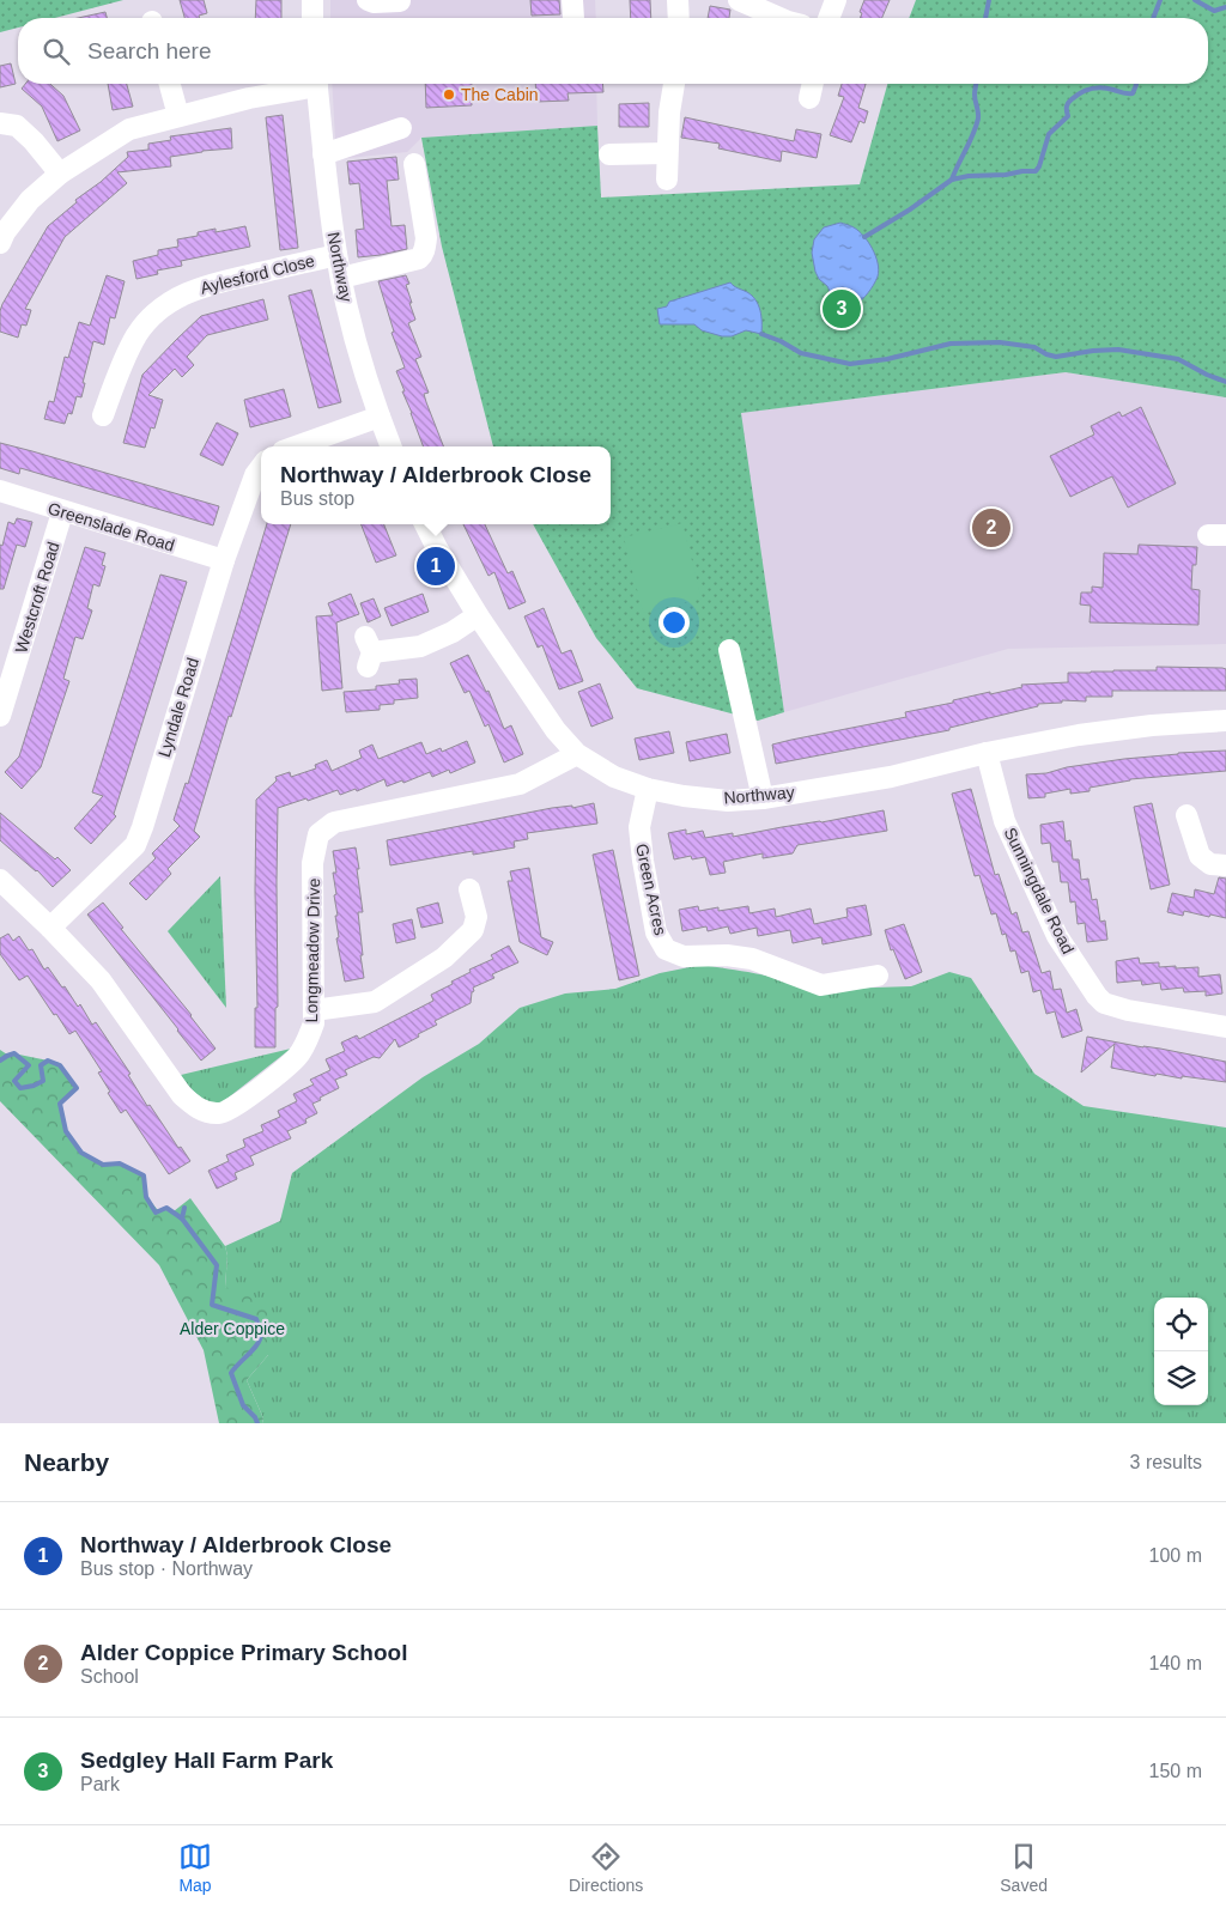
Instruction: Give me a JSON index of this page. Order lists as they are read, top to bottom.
{
  "streets": {
    "street": [
      "Northway",
      "Aylesford Close",
      "Greenslade Road",
      "Westcroft Road",
      "Lyndale Road",
      "Green Acres",
      "Sunningdale Road",
      "Longmeadow Drive"
    ]
  },
  "crossings": [
    ["Northway", "Aylesford Close"],
    ["Northway", "Green Acres"],
    ["Northway", "Sunningdale Road"],
    ["Northway", "Longmeadow Drive"],
    ["Greenslade Road", "Westcroft Road"],
    ["Greenslade Road", "Lyndale Road"],
    ["Lyndale Road", "Longmeadow Drive"]
  ],
  "parks": ["Alder Coppice"],
  "places": ["The Cabin"],
  "page": {
    "search": "Search here",
    "pins": ["3", "2", "1"],
    "popup": ["Northway / Alderbrook Close", "Bus stop"],
    "heading": ["Nearby", "3 results"],
    "list": [
      {
        "mark": "1",
        "name": "Northway / Alderbrook Close",
        "note": "Bus stop · Northway",
        "value": "100 m"
      },
      {
        "mark": "2",
        "name": "Alder Coppice Primary School",
        "note": "School",
        "value": "140 m"
      },
      {
        "mark": "3",
        "name": "Sedgley Hall Farm Park",
        "note": "Park",
        "value": "150 m"
      }
    ],
    "nav": ["Map", "Directions", "Saved"]
  }
}
